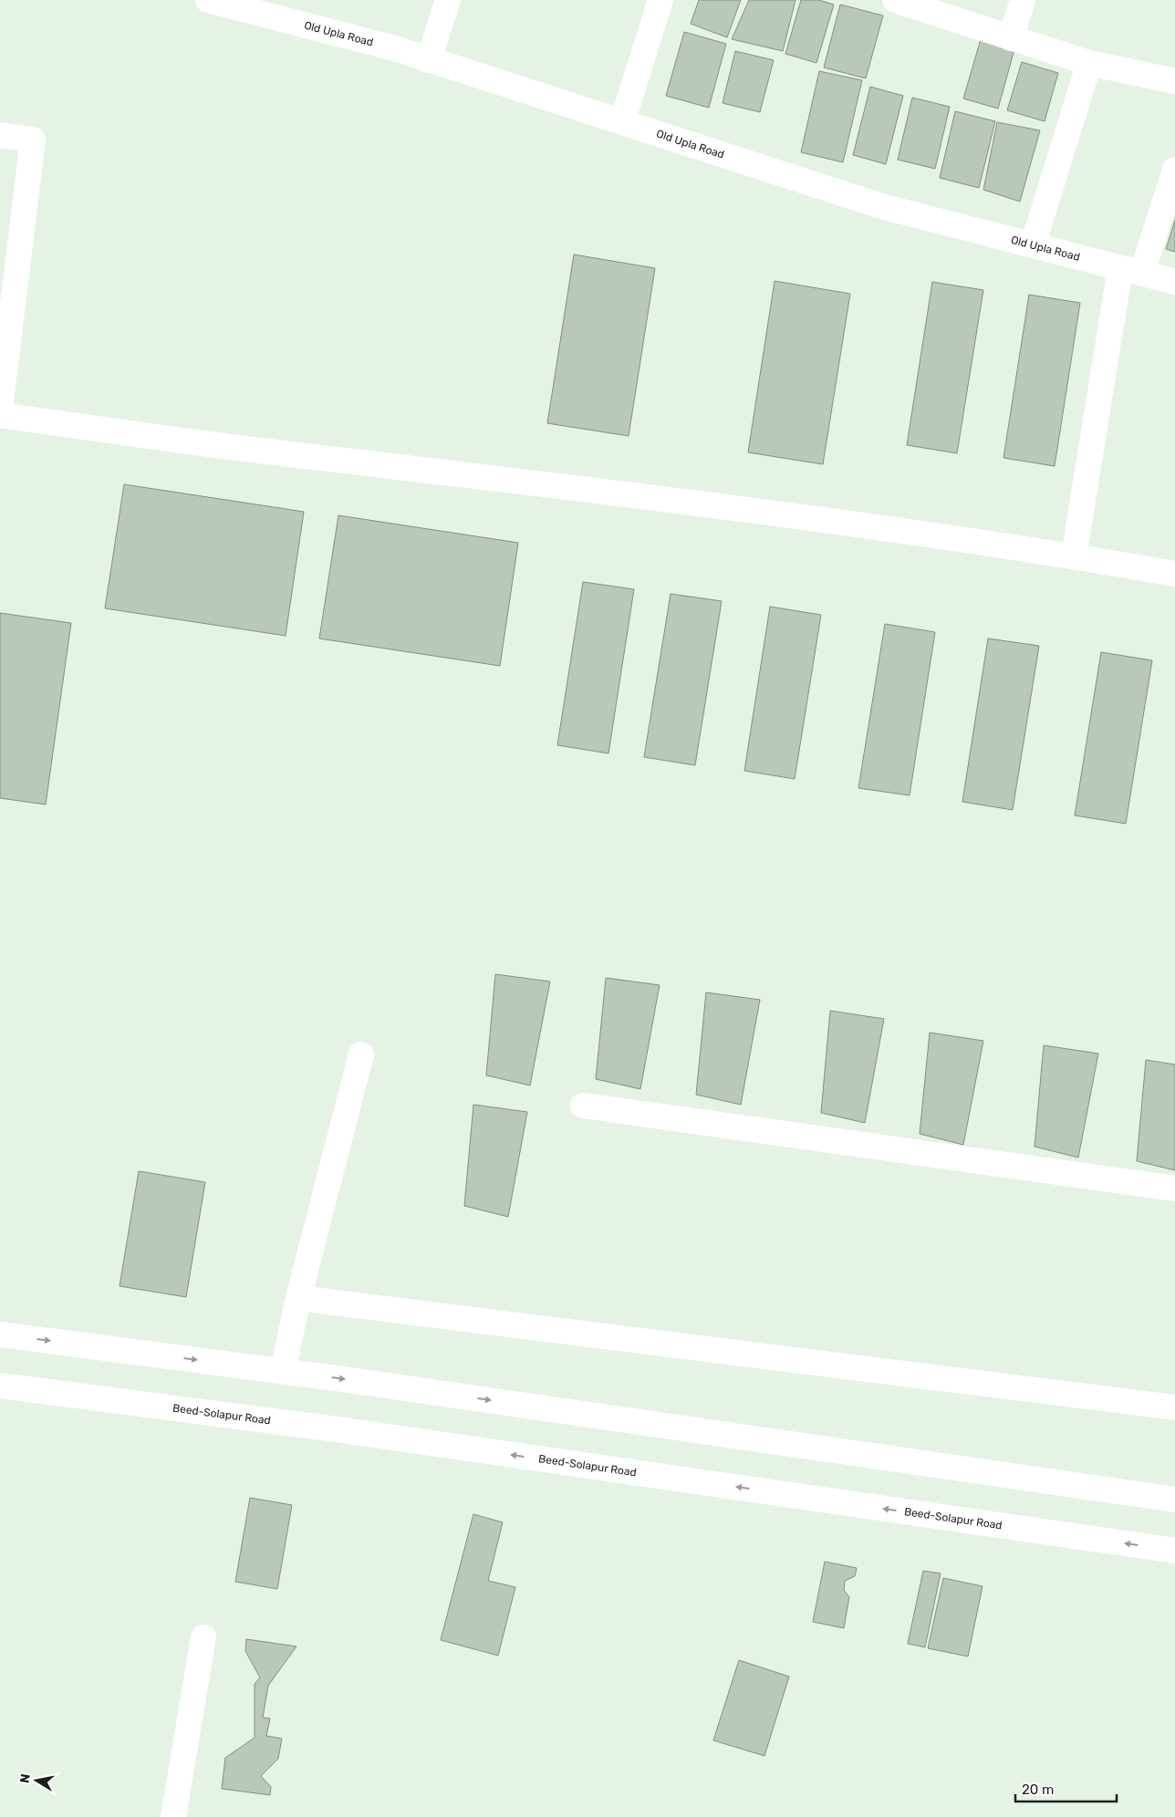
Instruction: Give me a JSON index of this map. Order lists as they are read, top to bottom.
{
  "streets": {
    "street": ["Old Upla Road", "Beed-Solapur Road"]
  },
  "scale_bar": "20 m",
  "north": "left"
}
